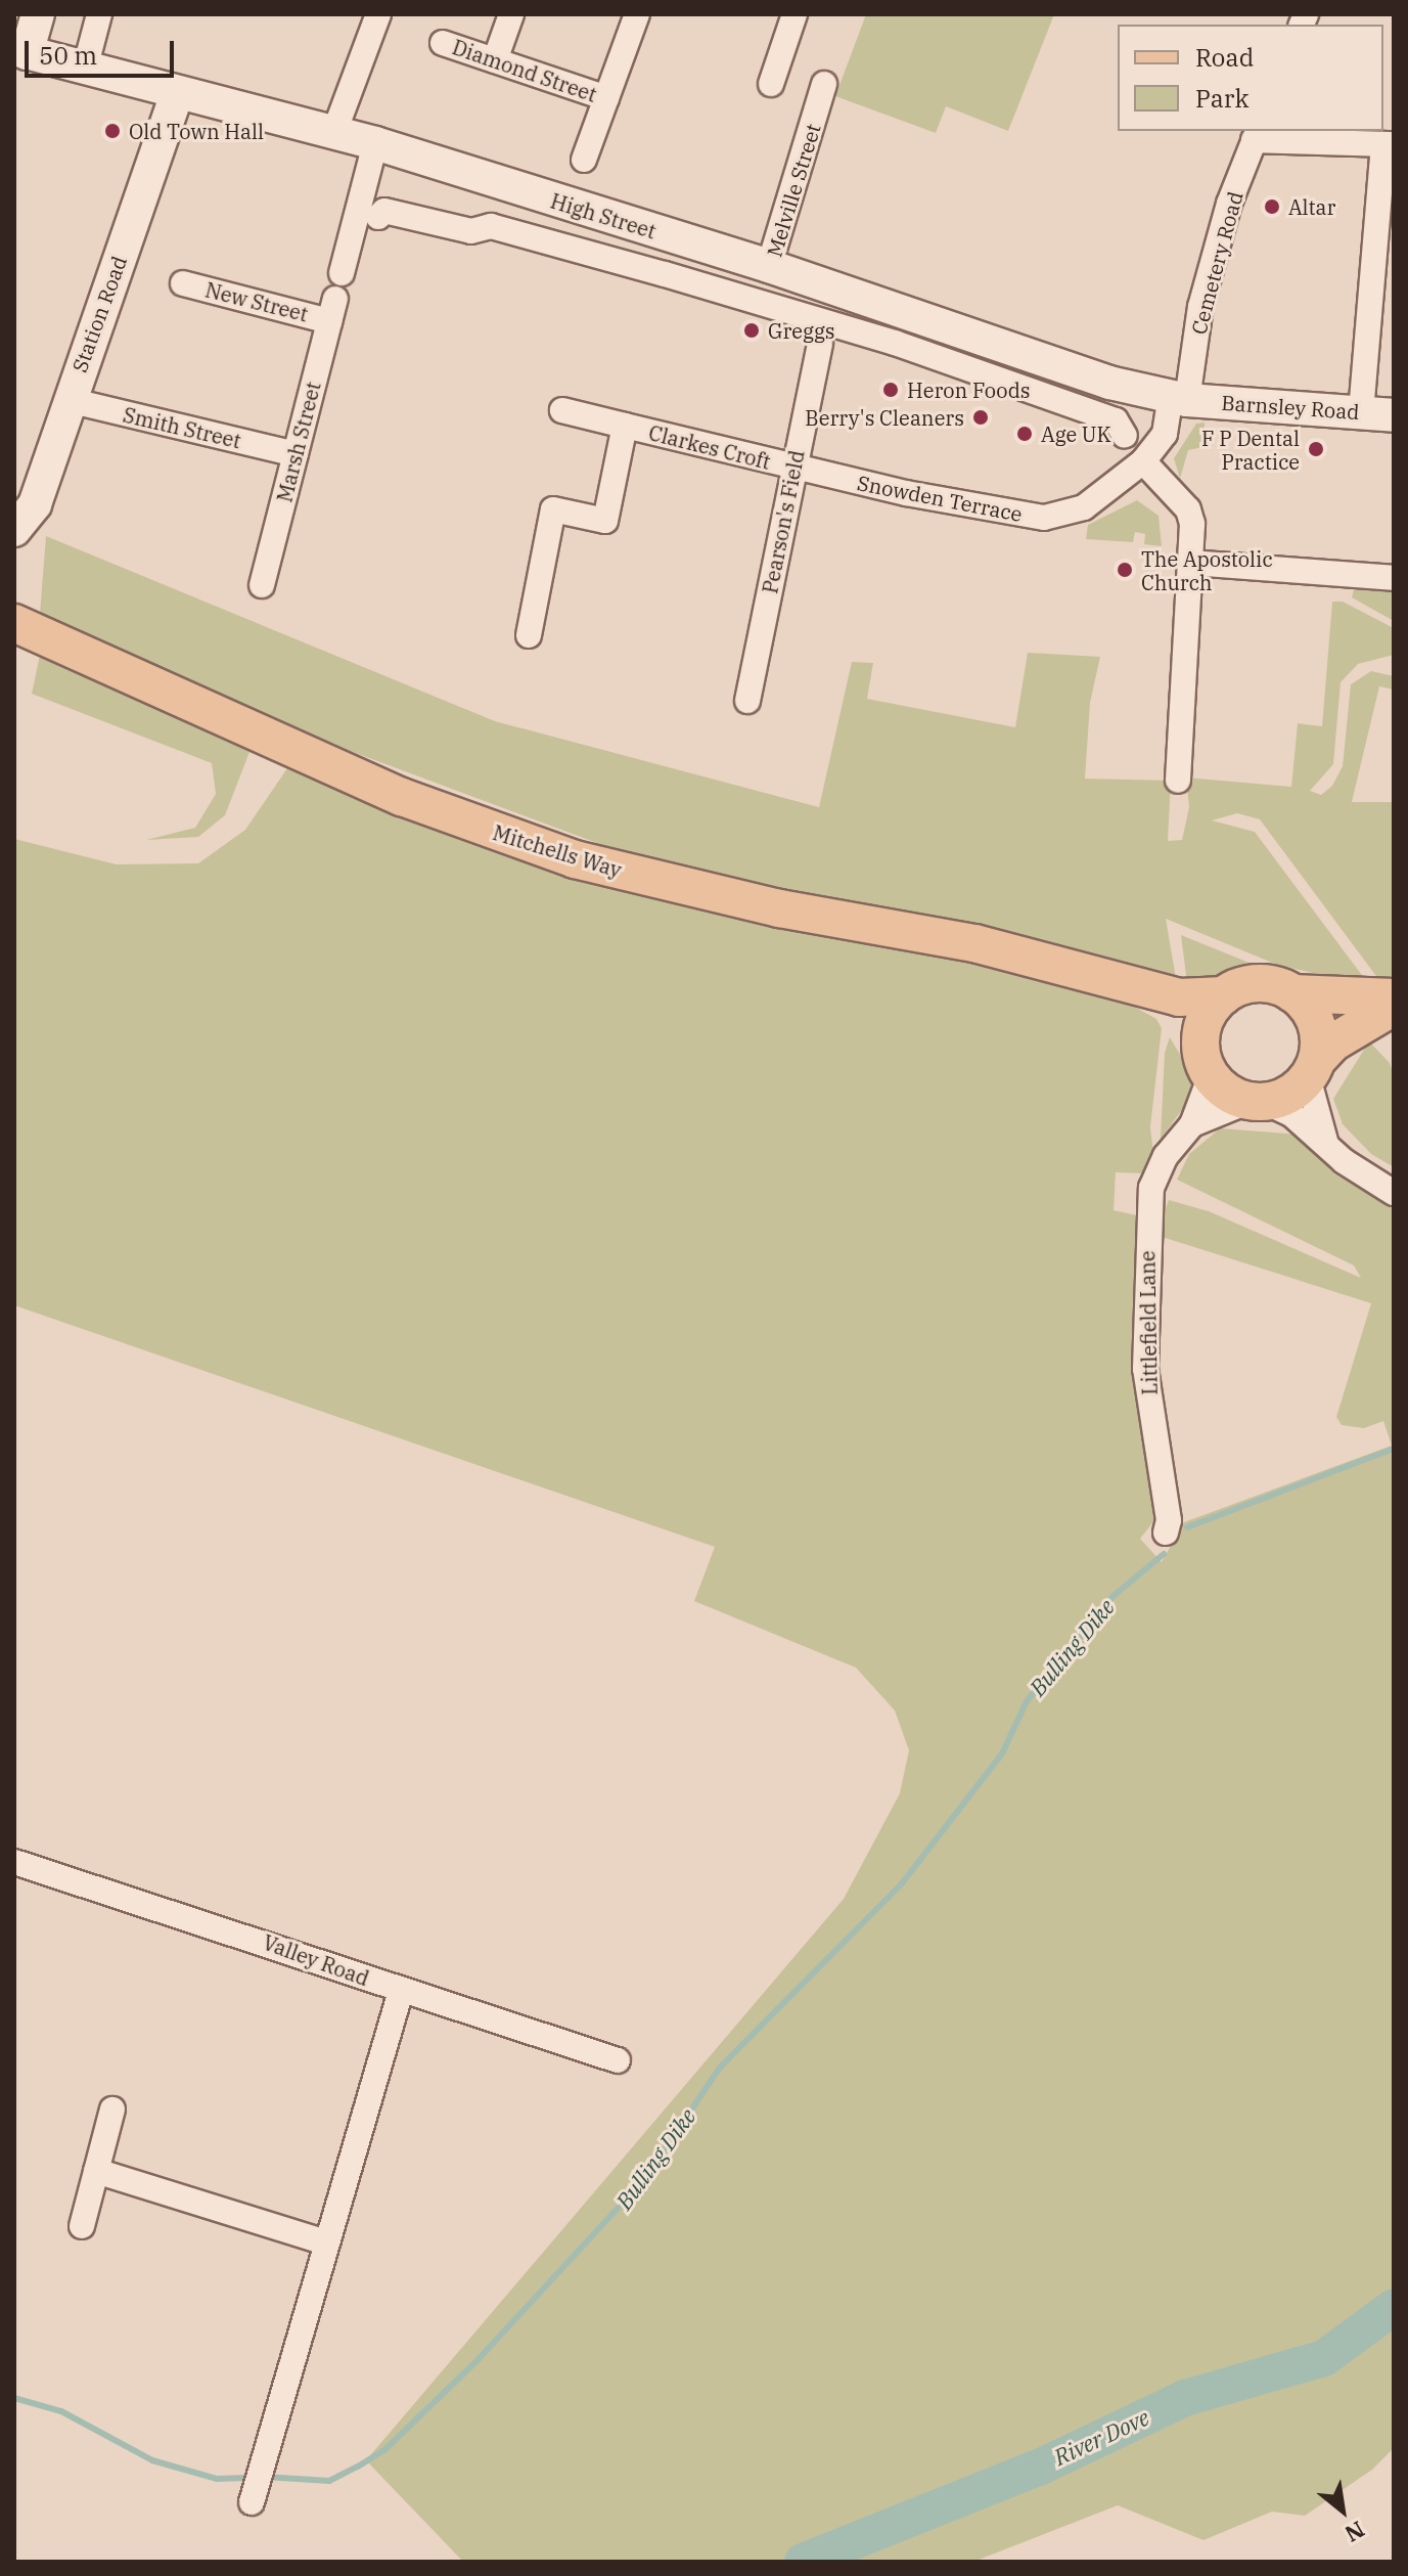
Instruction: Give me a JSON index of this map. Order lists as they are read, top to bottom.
{
  "streets": {
    "main road": ["Mitchells Way"],
    "street": [
      "Diamond Street",
      "Melville Street",
      "High Street",
      "Cemetery Road",
      "New Street",
      "Station Road",
      "Barnsley Road",
      "Smith Street",
      "Marsh Street",
      "Clarkes Croft",
      "Snowden Terrace",
      "Pearson's Field",
      "Littlefield Lane",
      "Valley Road"
    ]
  },
  "crossings": [
    ["Melville Street", "High Street"],
    ["High Street", "Cemetery Road"],
    ["High Street", "Station Road"],
    ["High Street", "Barnsley Road"],
    ["High Street", "Snowden Terrace"],
    ["Cemetery Road", "Barnsley Road"],
    ["Cemetery Road", "Snowden Terrace"],
    ["New Street", "Marsh Street"],
    ["Station Road", "Smith Street"],
    ["Barnsley Road", "Snowden Terrace"],
    ["Smith Street", "Marsh Street"],
    ["Clarkes Croft", "Snowden Terrace"],
    ["Clarkes Croft", "Pearson's Field"],
    ["Snowden Terrace", "Pearson's Field"],
    ["Mitchells Way", "Littlefield Lane"]
  ],
  "water": ["Bulling Dike", "River Dove"],
  "places": [
    "Old Town Hall",
    "Altar",
    "Greggs",
    "Heron Foods",
    "Berry's Cleaners",
    "Age UK",
    "F P Dental Practice",
    "The Apostolic Church"
  ],
  "legend": ["Road", "Park"],
  "scale_bar": "50 m",
  "north": "bottom right"
}
